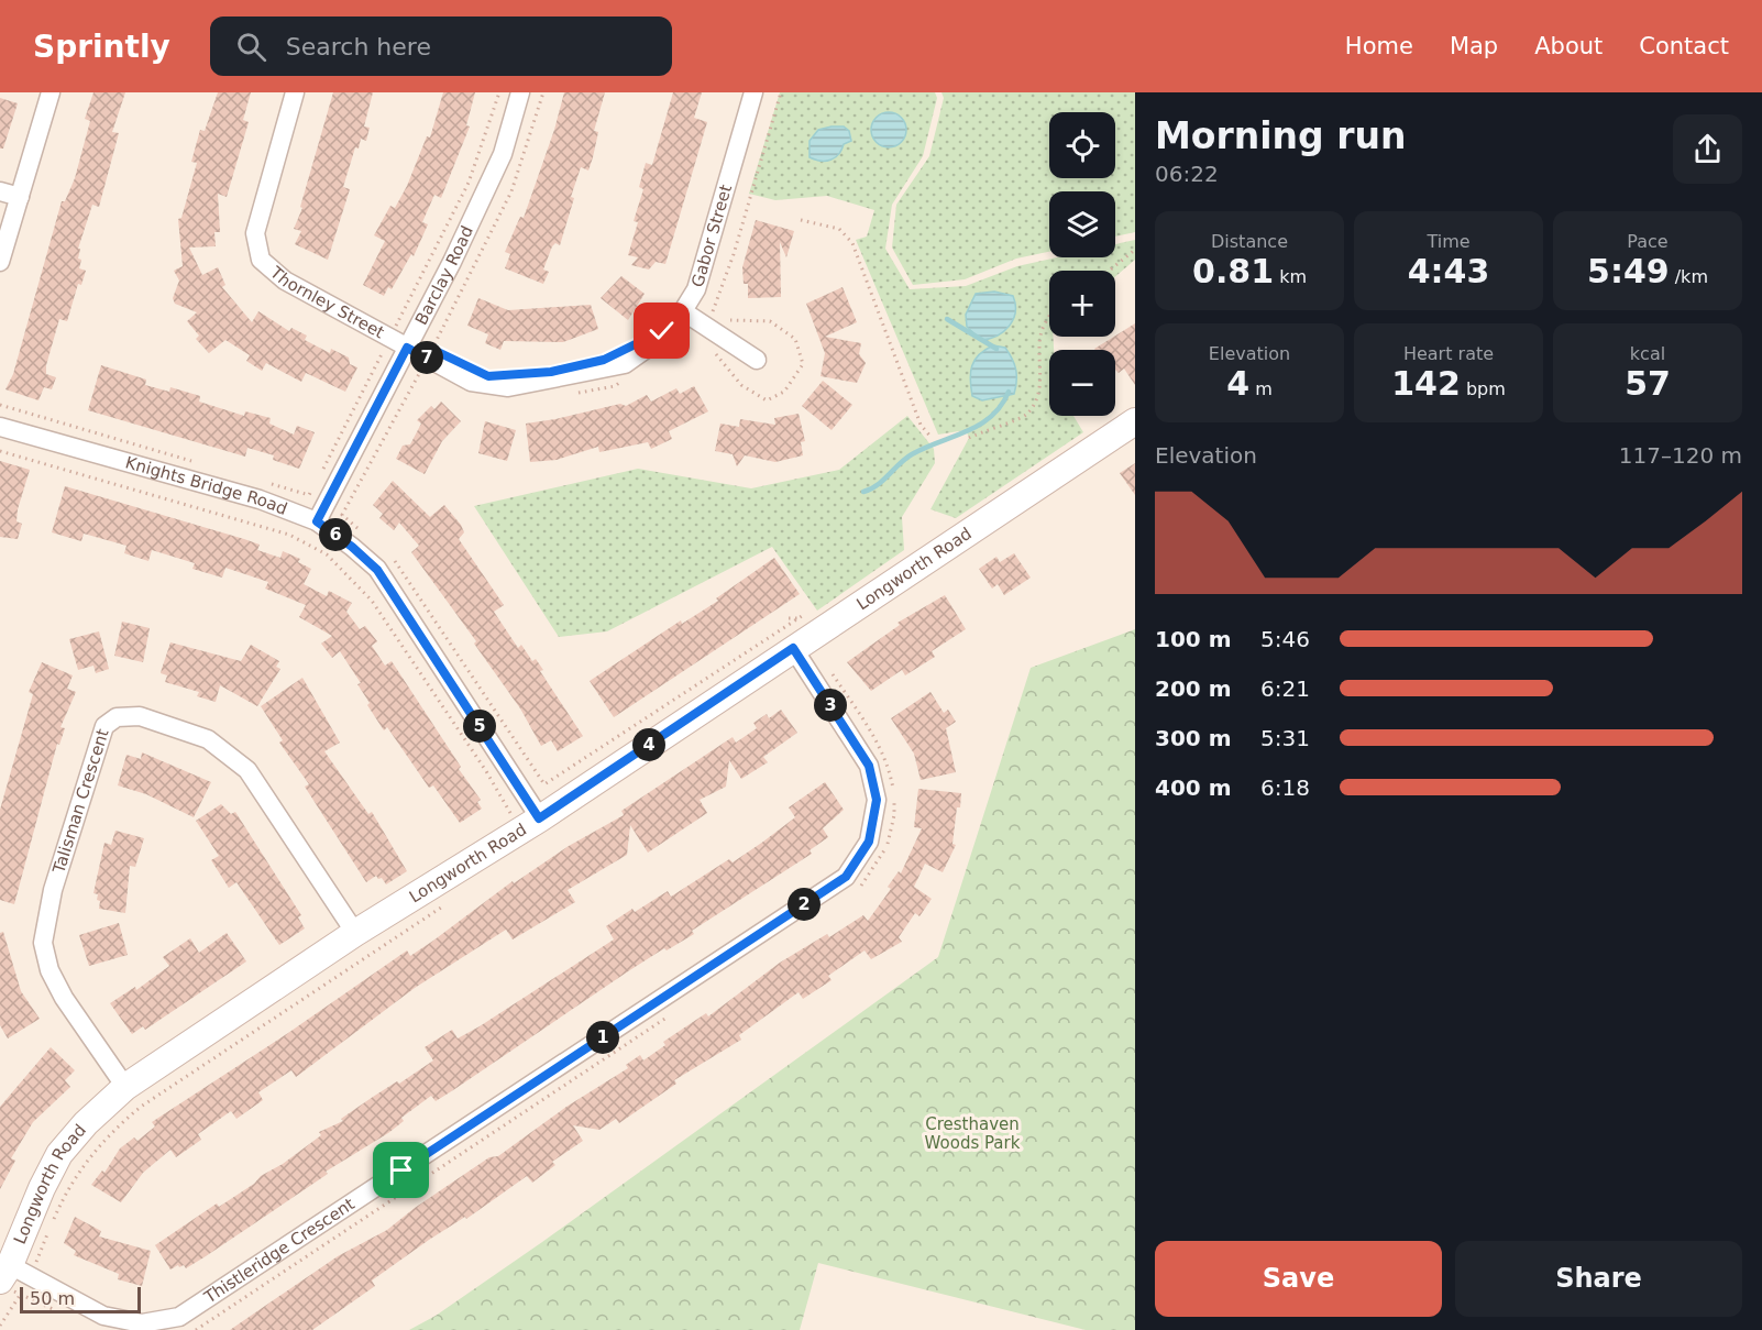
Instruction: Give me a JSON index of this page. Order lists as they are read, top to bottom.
{
  "streets": {
    "street": [
      "Gabor Street",
      "Barclay Road",
      "Thornley Street",
      "Knights Bridge Road",
      "Longworth Road",
      "Talisman Crescent",
      "Thistleridge Crescent"
    ]
  },
  "crossings": [
    ["Gabor Street", "Barclay Road"],
    ["Gabor Street", "Thornley Street"],
    ["Barclay Road", "Thornley Street"],
    ["Barclay Road", "Knights Bridge Road"],
    ["Knights Bridge Road", "Longworth Road"],
    ["Longworth Road", "Talisman Crescent"],
    ["Longworth Road", "Thistleridge Crescent"]
  ],
  "parks": ["Cresthaven Woods Park"],
  "scale_bar": "50 m",
  "page": {
    "header": "Sprintly",
    "search": "Search here",
    "nav": [
      "Home",
      "Map",
      "About",
      "Contact"
    ],
    "heading": ["Morning run", "06:22"],
    "map_buttons": ["+", "−"],
    "stats": [
      ["Distance", "0.81 km"],
      ["Time", "4:43"],
      ["Pace", "5:49 /km"],
      ["Elevation", "4 m"],
      ["Heart rate", "142 bpm"],
      ["kcal", "57"]
    ],
    "pins": [
      "7",
      "6",
      "3",
      "5",
      "4",
      "2",
      "1"
    ],
    "chart": ["Elevation", "117–120 m"],
    "list": [
      {
        "name": "100 m",
        "note": "5:46"
      },
      {
        "name": "200 m",
        "note": "6:21"
      },
      {
        "name": "300 m",
        "note": "5:31"
      },
      {
        "name": "400 m",
        "note": "6:18"
      }
    ],
    "buttons": ["Save", "Share"],
    "scale": "50 m"
  }
}
